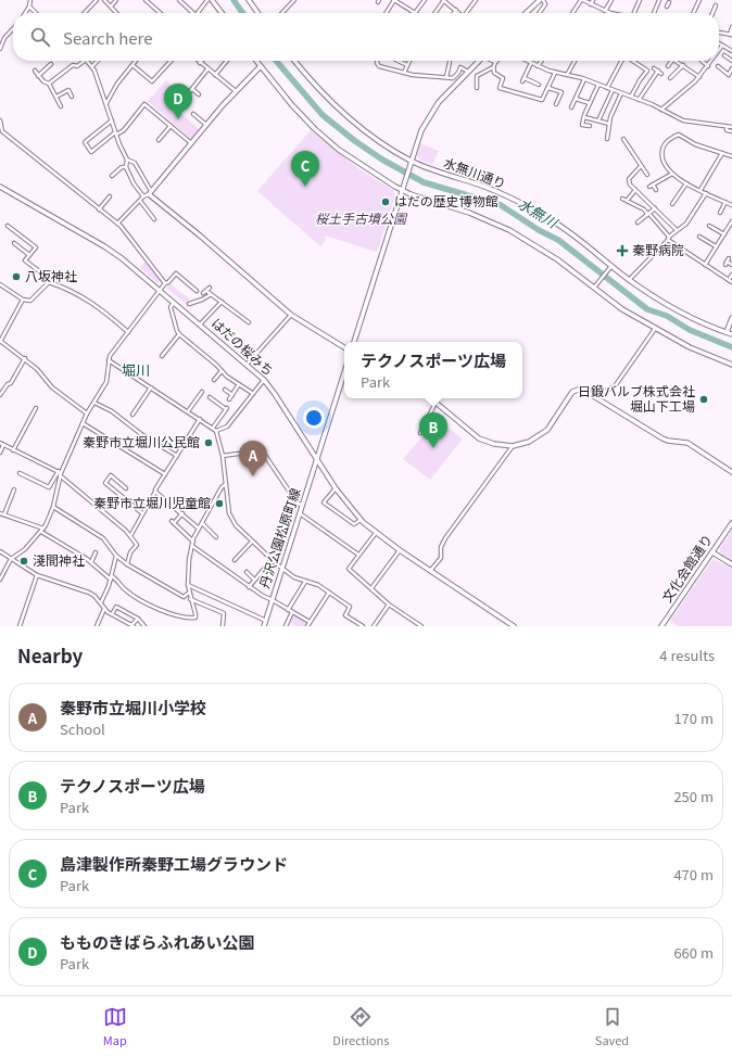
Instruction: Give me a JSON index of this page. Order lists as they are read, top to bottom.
{
  "streets": {
    "street": [
      "水無川通り",
      "はだの桜みち",
      "丹沢公園松原町線",
      "文化会館通り"
    ]
  },
  "crossings": [
    ["はだの桜みち", "丹沢公園松原町線"]
  ],
  "districts": ["堀川"],
  "water": ["水無川"],
  "parks": ["桜土手古墳公園"],
  "places": {
    "other": [
      "はだの歴史博物館",
      "八坂神社",
      "日鍛バルブ株式会社 堀山下工場",
      "秦野市立堀川公民館",
      "秦野市立堀川児童館",
      "淺間神社"
    ],
    "health": ["秦野病院"]
  },
  "page": {
    "search": "Search here",
    "pins": [
      "D",
      "C",
      "B",
      "A"
    ],
    "popup": ["テクノスポーツ広場", "Park"],
    "heading": ["Nearby", "4 results"],
    "list": [
      {
        "mark": "A",
        "name": "秦野市立堀川小学校",
        "note": "School",
        "value": "170 m"
      },
      {
        "mark": "B",
        "name": "テクノスポーツ広場",
        "note": "Park",
        "value": "250 m"
      },
      {
        "mark": "C",
        "name": "島津製作所秦野工場グラウンド",
        "note": "Park",
        "value": "470 m"
      },
      {
        "mark": "D",
        "name": "もものきばらふれあい公園",
        "note": "Park",
        "value": "660 m"
      }
    ],
    "nav": ["Map", "Directions", "Saved"]
  }
}
